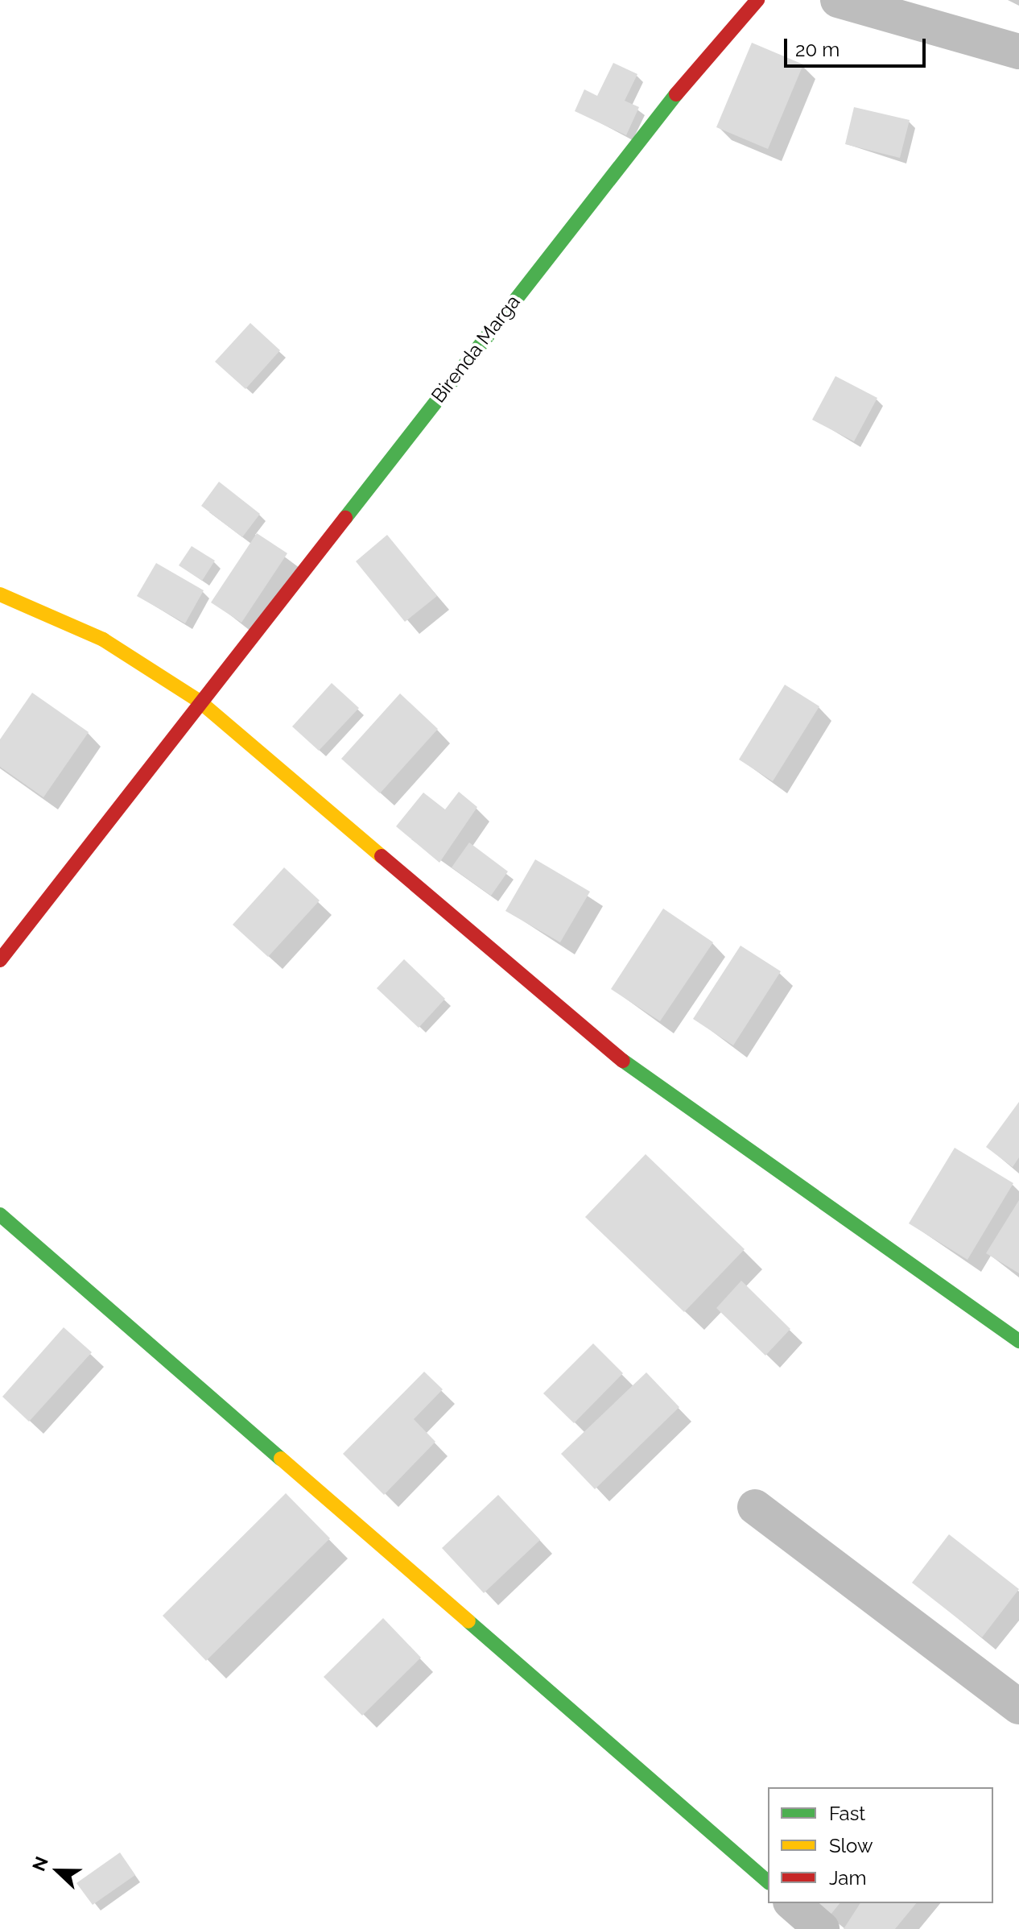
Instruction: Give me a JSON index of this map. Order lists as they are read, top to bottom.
{
  "streets": {
    "street": ["Birenda Marga"]
  },
  "legend": ["Fast", "Slow", "Jam"],
  "scale_bar": "20 m",
  "north": "left"
}
